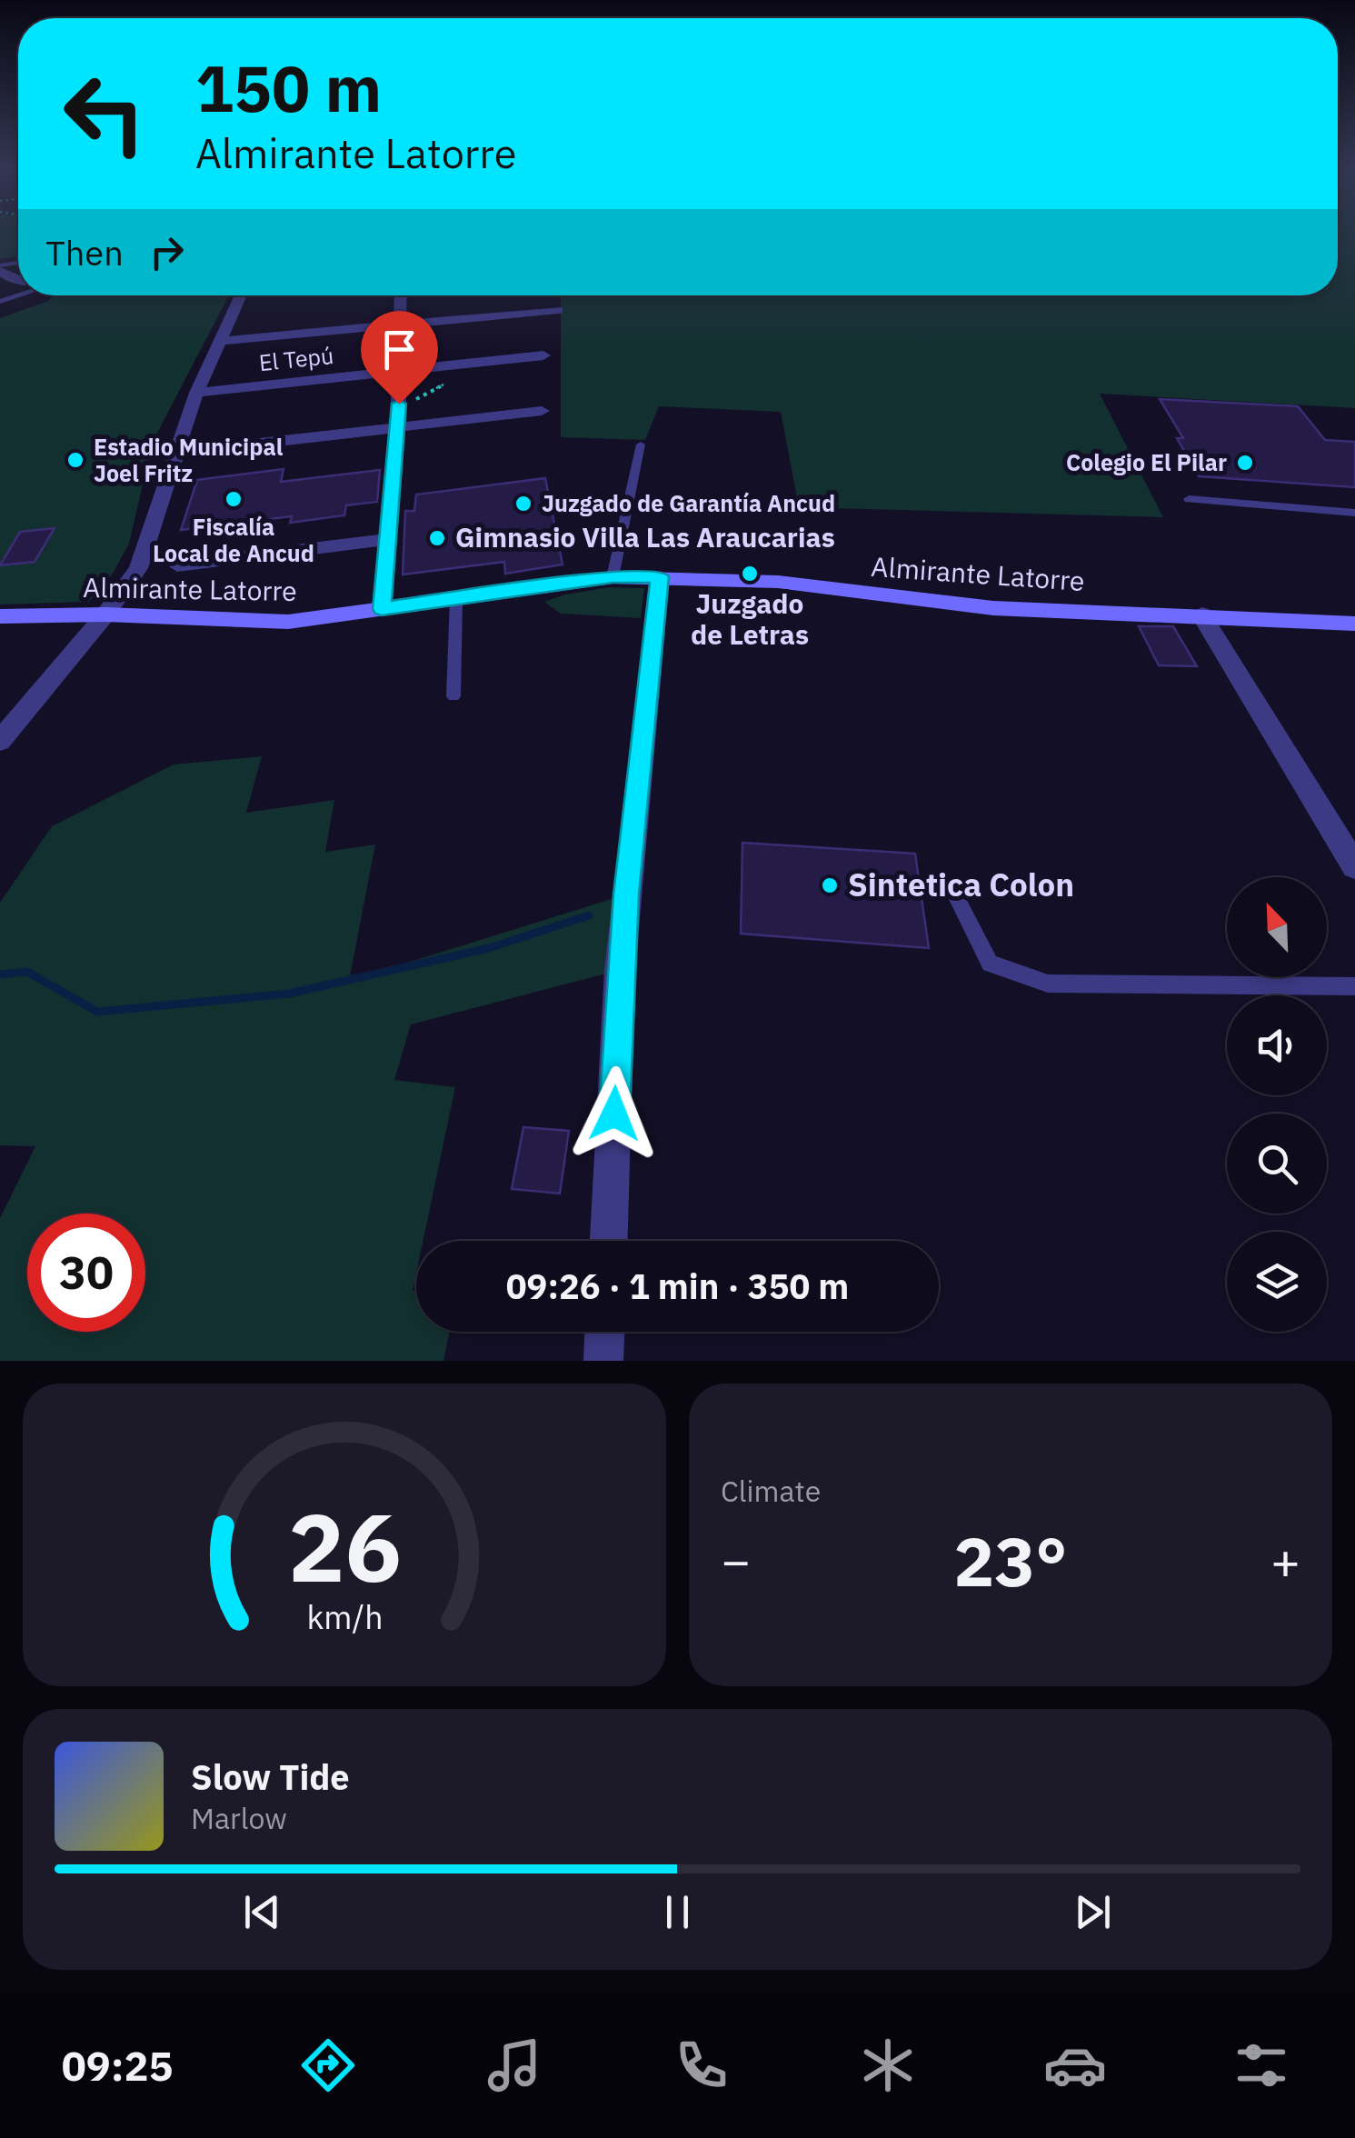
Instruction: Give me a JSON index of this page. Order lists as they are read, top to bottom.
{
  "streets": {
    "main road": ["Almirante Latorre"],
    "street": ["El Tepú"]
  },
  "places": [
    "Estadio Municipal Joel Fritz",
    "Colegio El Pilar",
    "Fiscalía Local de Ancud",
    "Juzgado de Garantía Ancud",
    "Gimnasio Villa Las Araucarias",
    "Juzgado de Letras",
    "Sintetica Colon"
  ],
  "north": "top left",
  "page": {
    "turn": ["150 m", "Almirante Latorre"],
    "then": "Then",
    "limit": "30",
    "trip": "09:26 · 1 min · 350 m",
    "tile": "Climate",
    "heat": ["−", "23°", "+"],
    "song": ["Slow Tide", "Marlow"],
    "tabs": "09:25",
    "gauge": ["26", "km/h"]
  }
}
